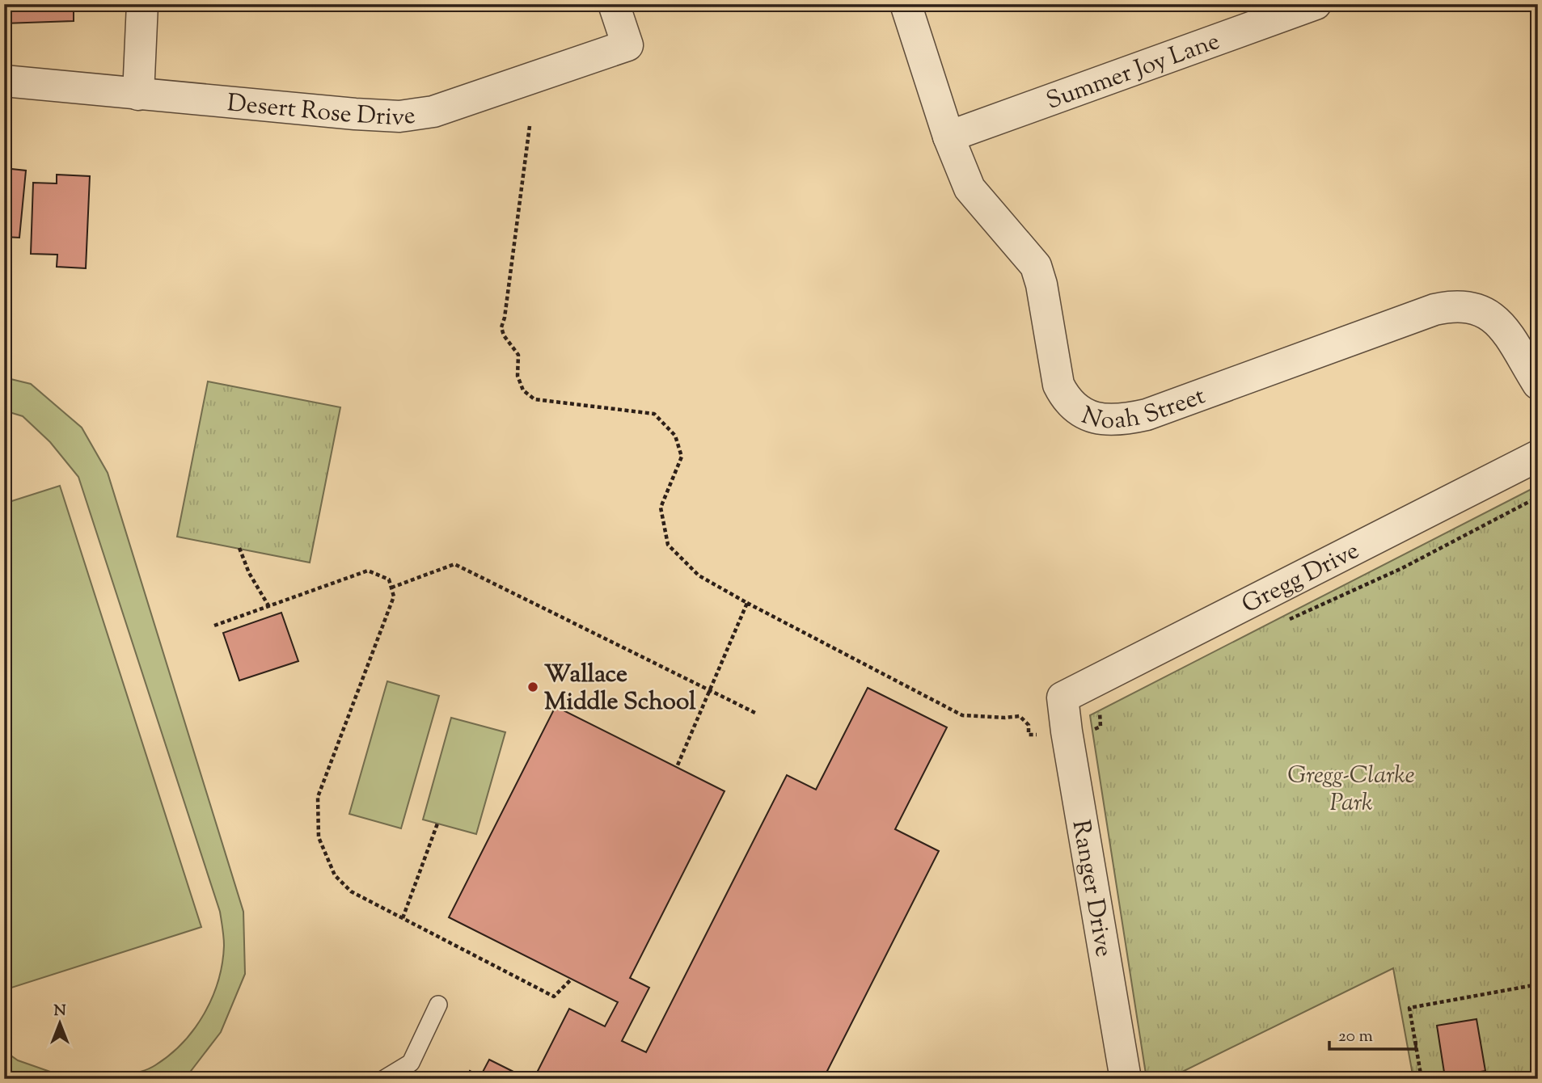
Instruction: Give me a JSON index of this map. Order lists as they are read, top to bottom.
{
  "streets": {
    "street": [
      "Summer Joy Lane",
      "Desert Rose Drive",
      "Noah Street",
      "Gregg Drive",
      "Ranger Drive"
    ]
  },
  "crossings": [
    ["Summer Joy Lane", "Noah Street"],
    ["Gregg Drive", "Ranger Drive"]
  ],
  "parks": ["Gregg-Clarke Park"],
  "places": ["Wallace Middle School"],
  "scale_bar": "20 m",
  "north": "top"
}
